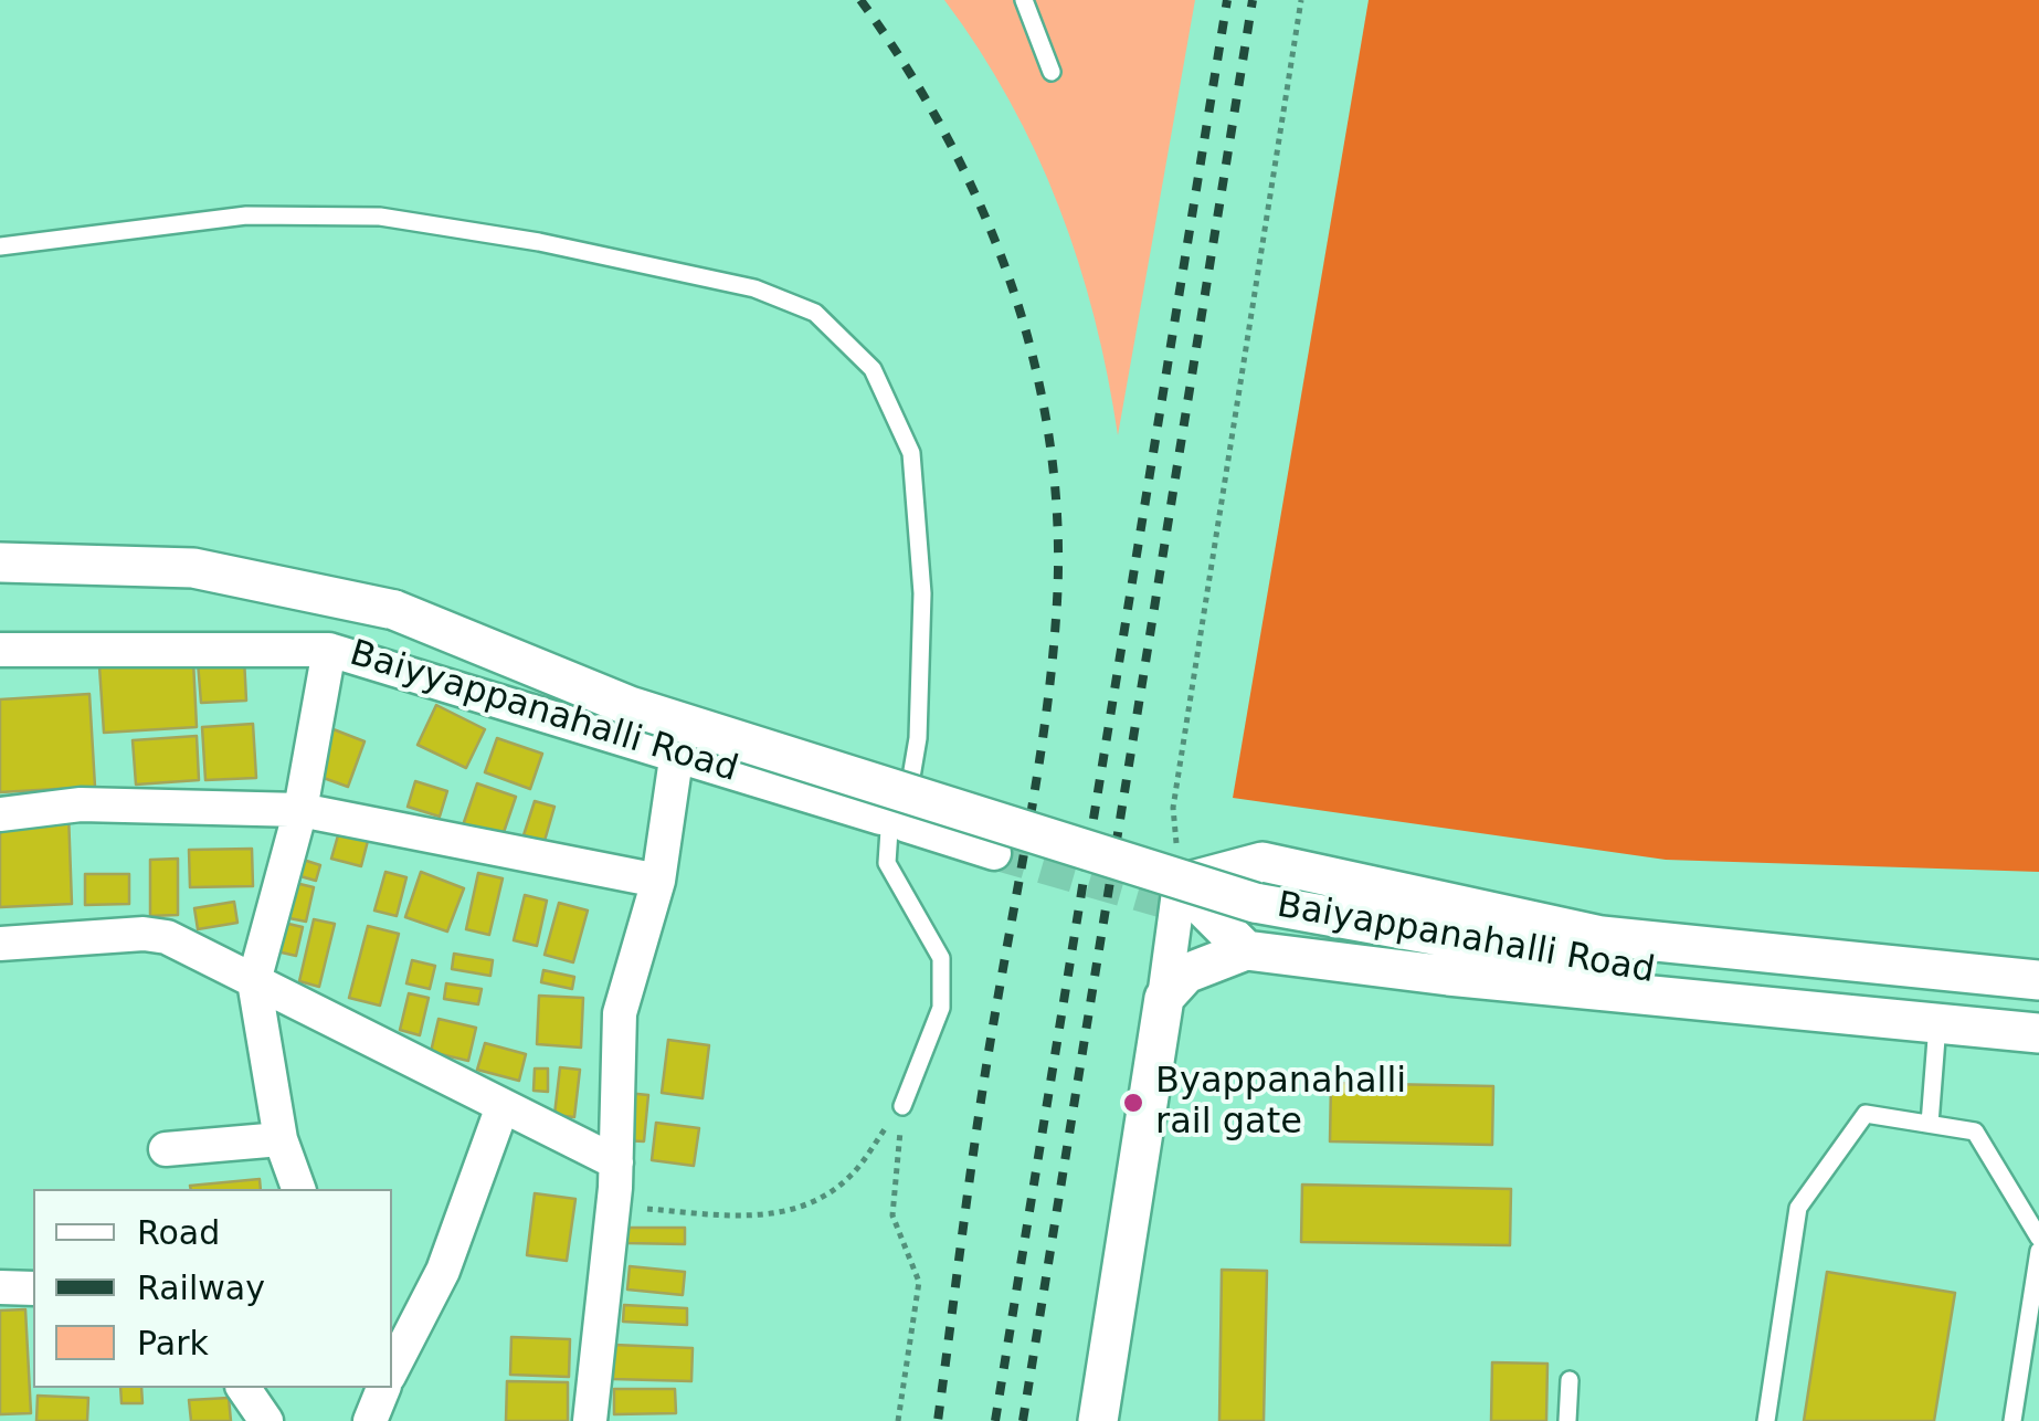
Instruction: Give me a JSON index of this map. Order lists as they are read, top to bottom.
{
  "streets": {
    "street": ["Baiyyappanahalli Road", "Baiyappanahalli Road"]
  },
  "places": ["Byappanahalli rail gate"],
  "legend": ["Road", "Railway", "Park"]
}
